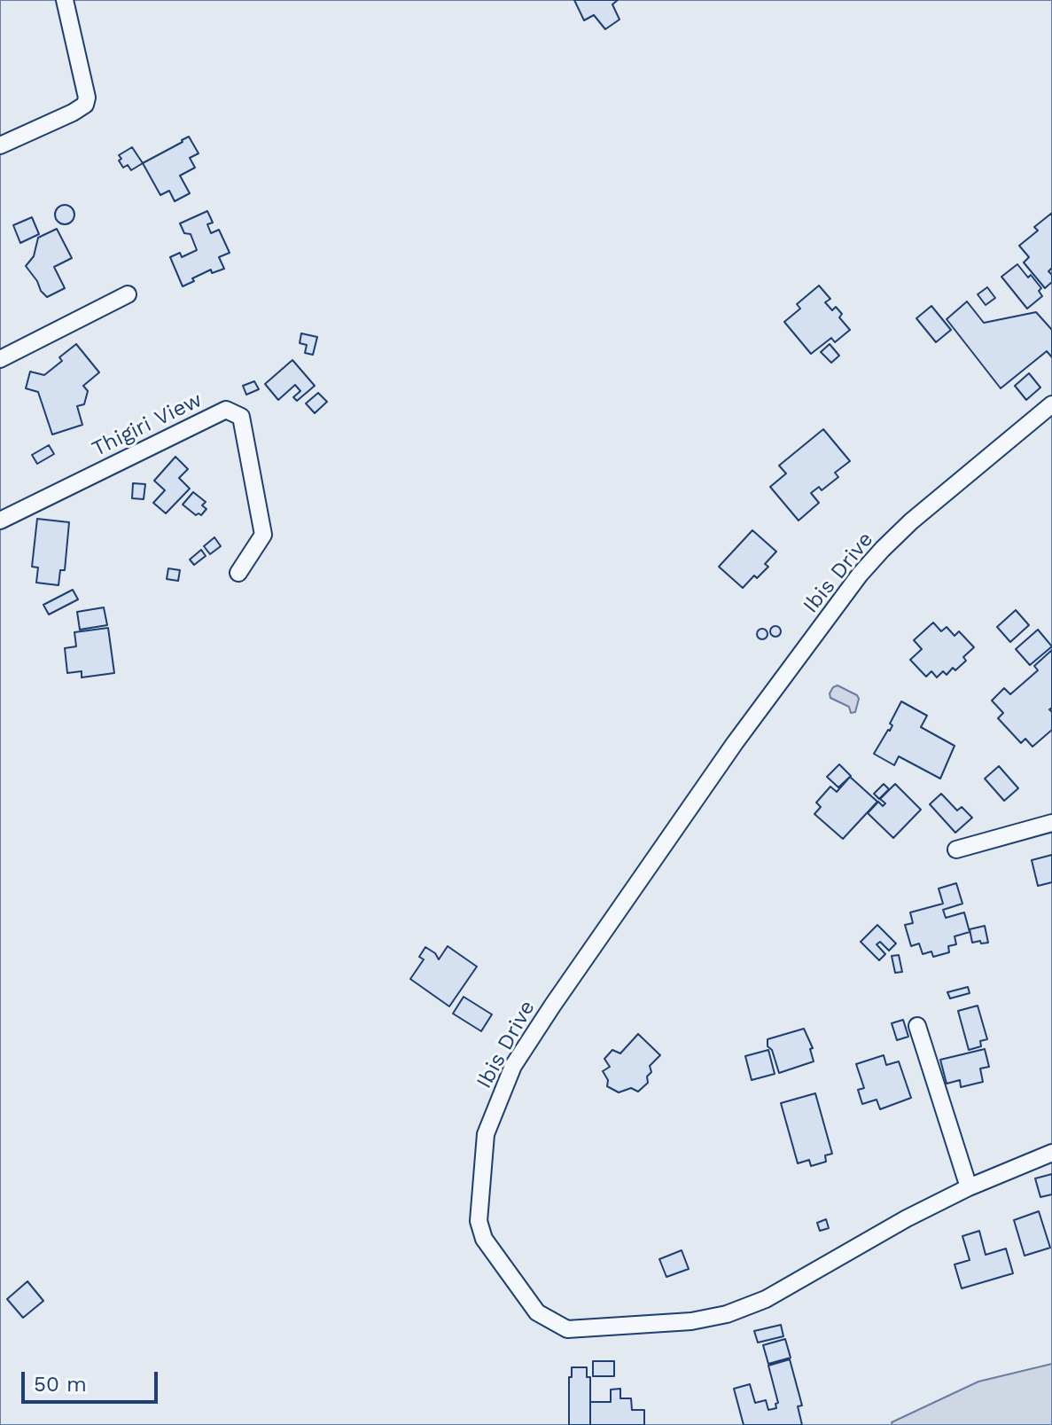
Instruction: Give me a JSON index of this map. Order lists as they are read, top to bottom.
{
  "streets": {
    "street": ["Thigiri View", "Ibis Drive"]
  },
  "scale_bar": "50 m"
}
